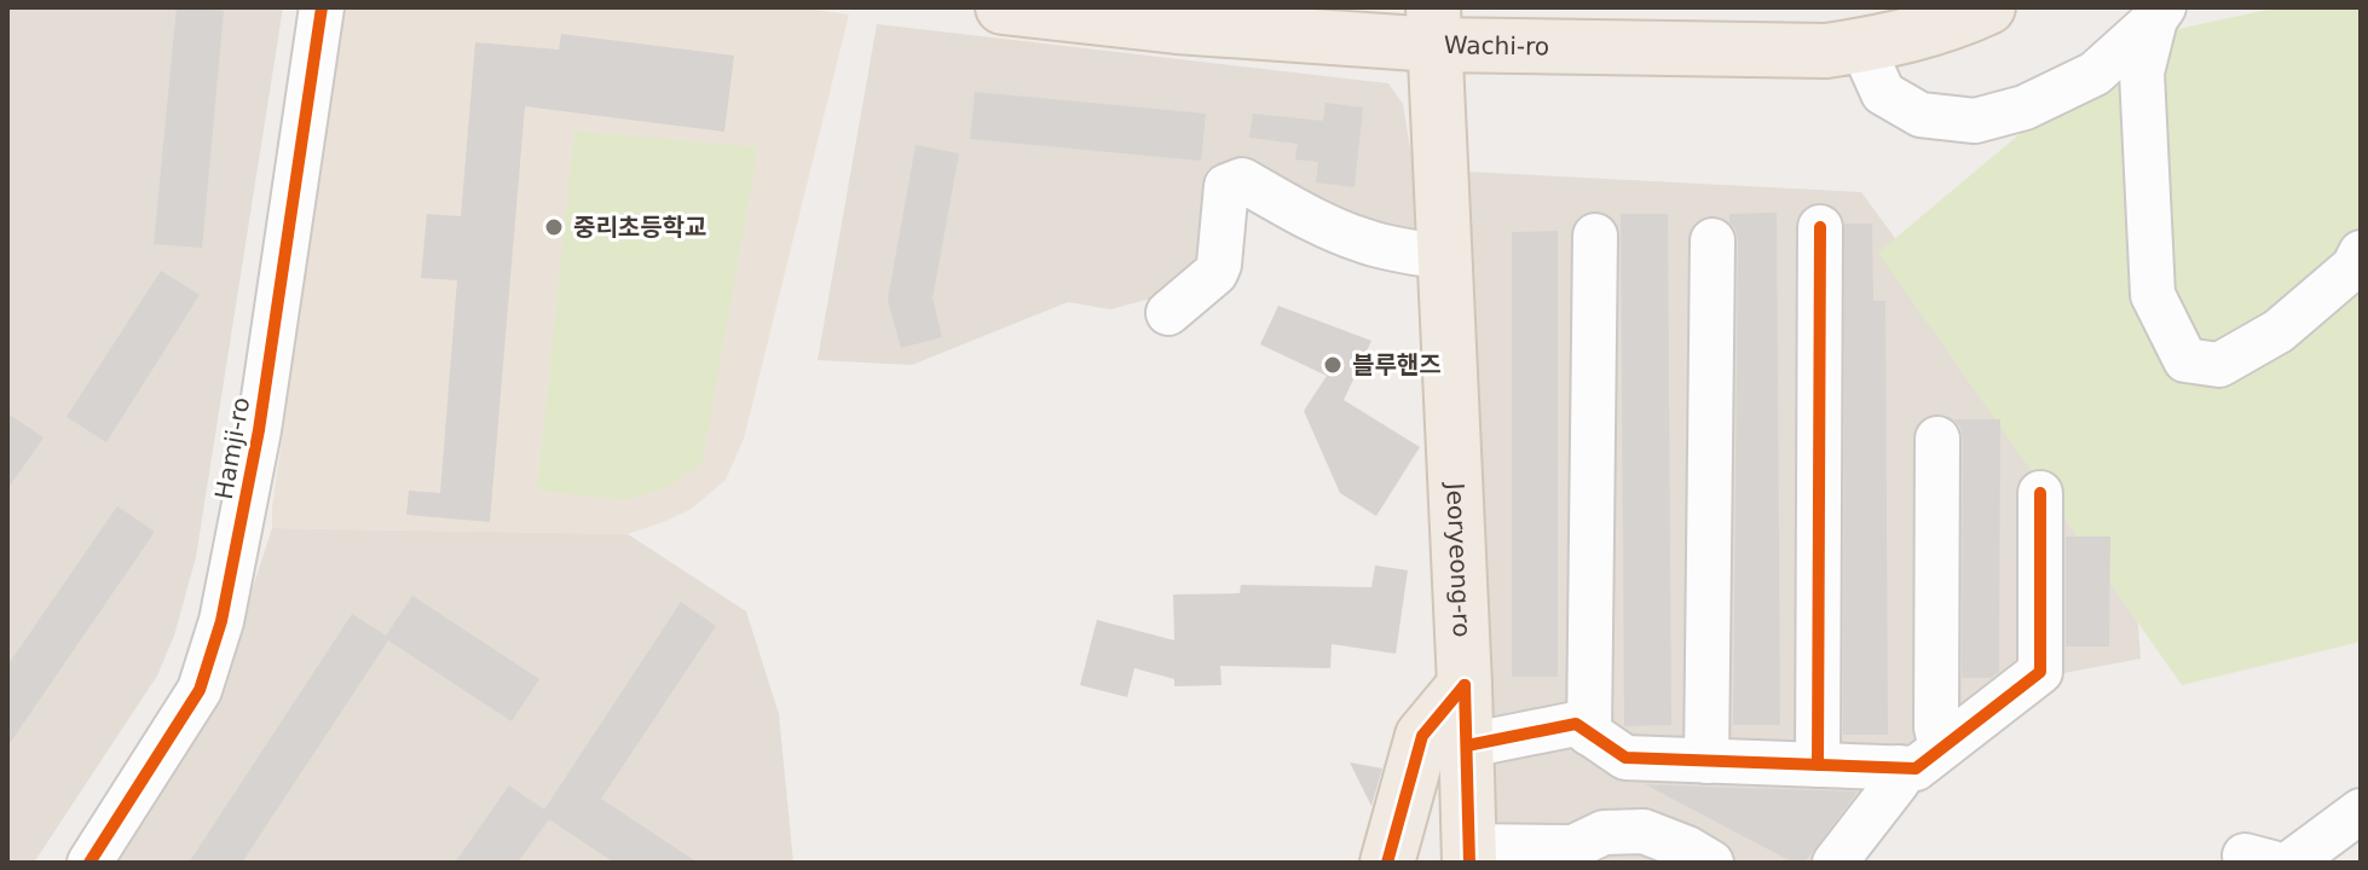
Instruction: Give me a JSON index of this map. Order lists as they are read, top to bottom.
{
  "streets": {
    "main road": ["Wachi-ro", "Jeoryeong-ro"],
    "street": ["Hamji-ro"]
  },
  "crossings": [
    ["Wachi-ro", "Jeoryeong-ro"]
  ],
  "places": ["중리초등학교", "블루핸즈"]
}
